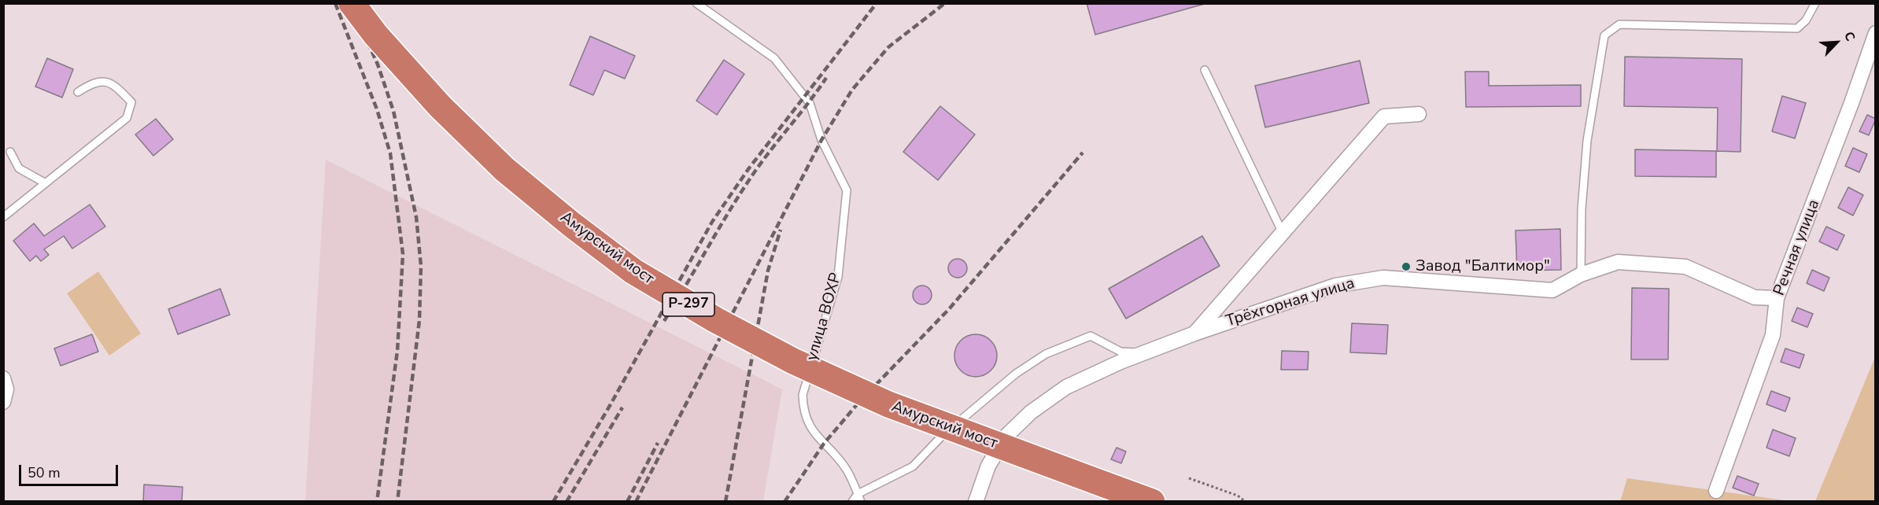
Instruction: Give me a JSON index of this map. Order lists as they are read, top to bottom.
{
  "streets": {
    "highway": ["Амурский мост", "Р-297"],
    "street": ["Речная улица", "Трёхгорная улица"],
    "lane": ["улица ВОХР"]
  },
  "crossings": [
    ["Речная улица", "Трёхгорная улица"]
  ],
  "places": ["Завод \"Балтимор\""],
  "scale_bar": "50 m",
  "north": "top right"
}
